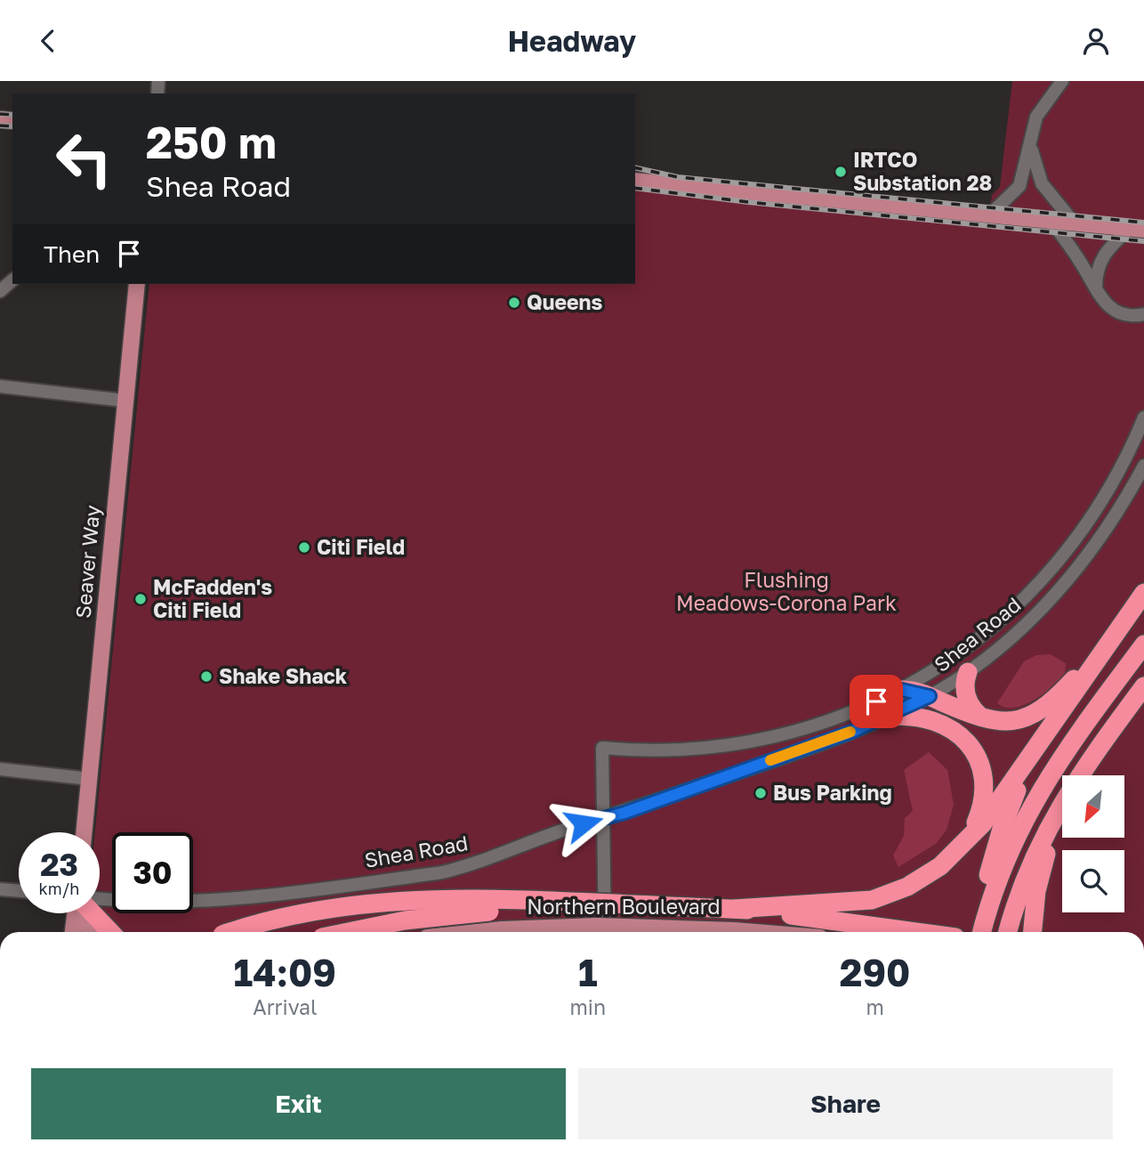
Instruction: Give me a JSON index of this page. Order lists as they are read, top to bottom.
{
  "streets": {
    "main road": ["Seaver Way", "Northern Boulevard"],
    "street": ["Shea Road"]
  },
  "parks": ["Flushing Meadows-Corona Park"],
  "places": [
    "IRTCO Substation 28",
    "Queens",
    "Citi Field",
    "McFadden's Citi Field",
    "Shake Shack",
    "Bus Parking"
  ],
  "north": "bottom left",
  "page": {
    "header": "Headway",
    "turn": ["250 m", "Shea Road"],
    "then": "Then",
    "speed": "23 km/h",
    "limit": "30",
    "eta": [
      "14:09",
      "Arrival",
      "1",
      "min",
      "290",
      "m"
    ],
    "buttons": ["Exit", "Share"]
  }
}
